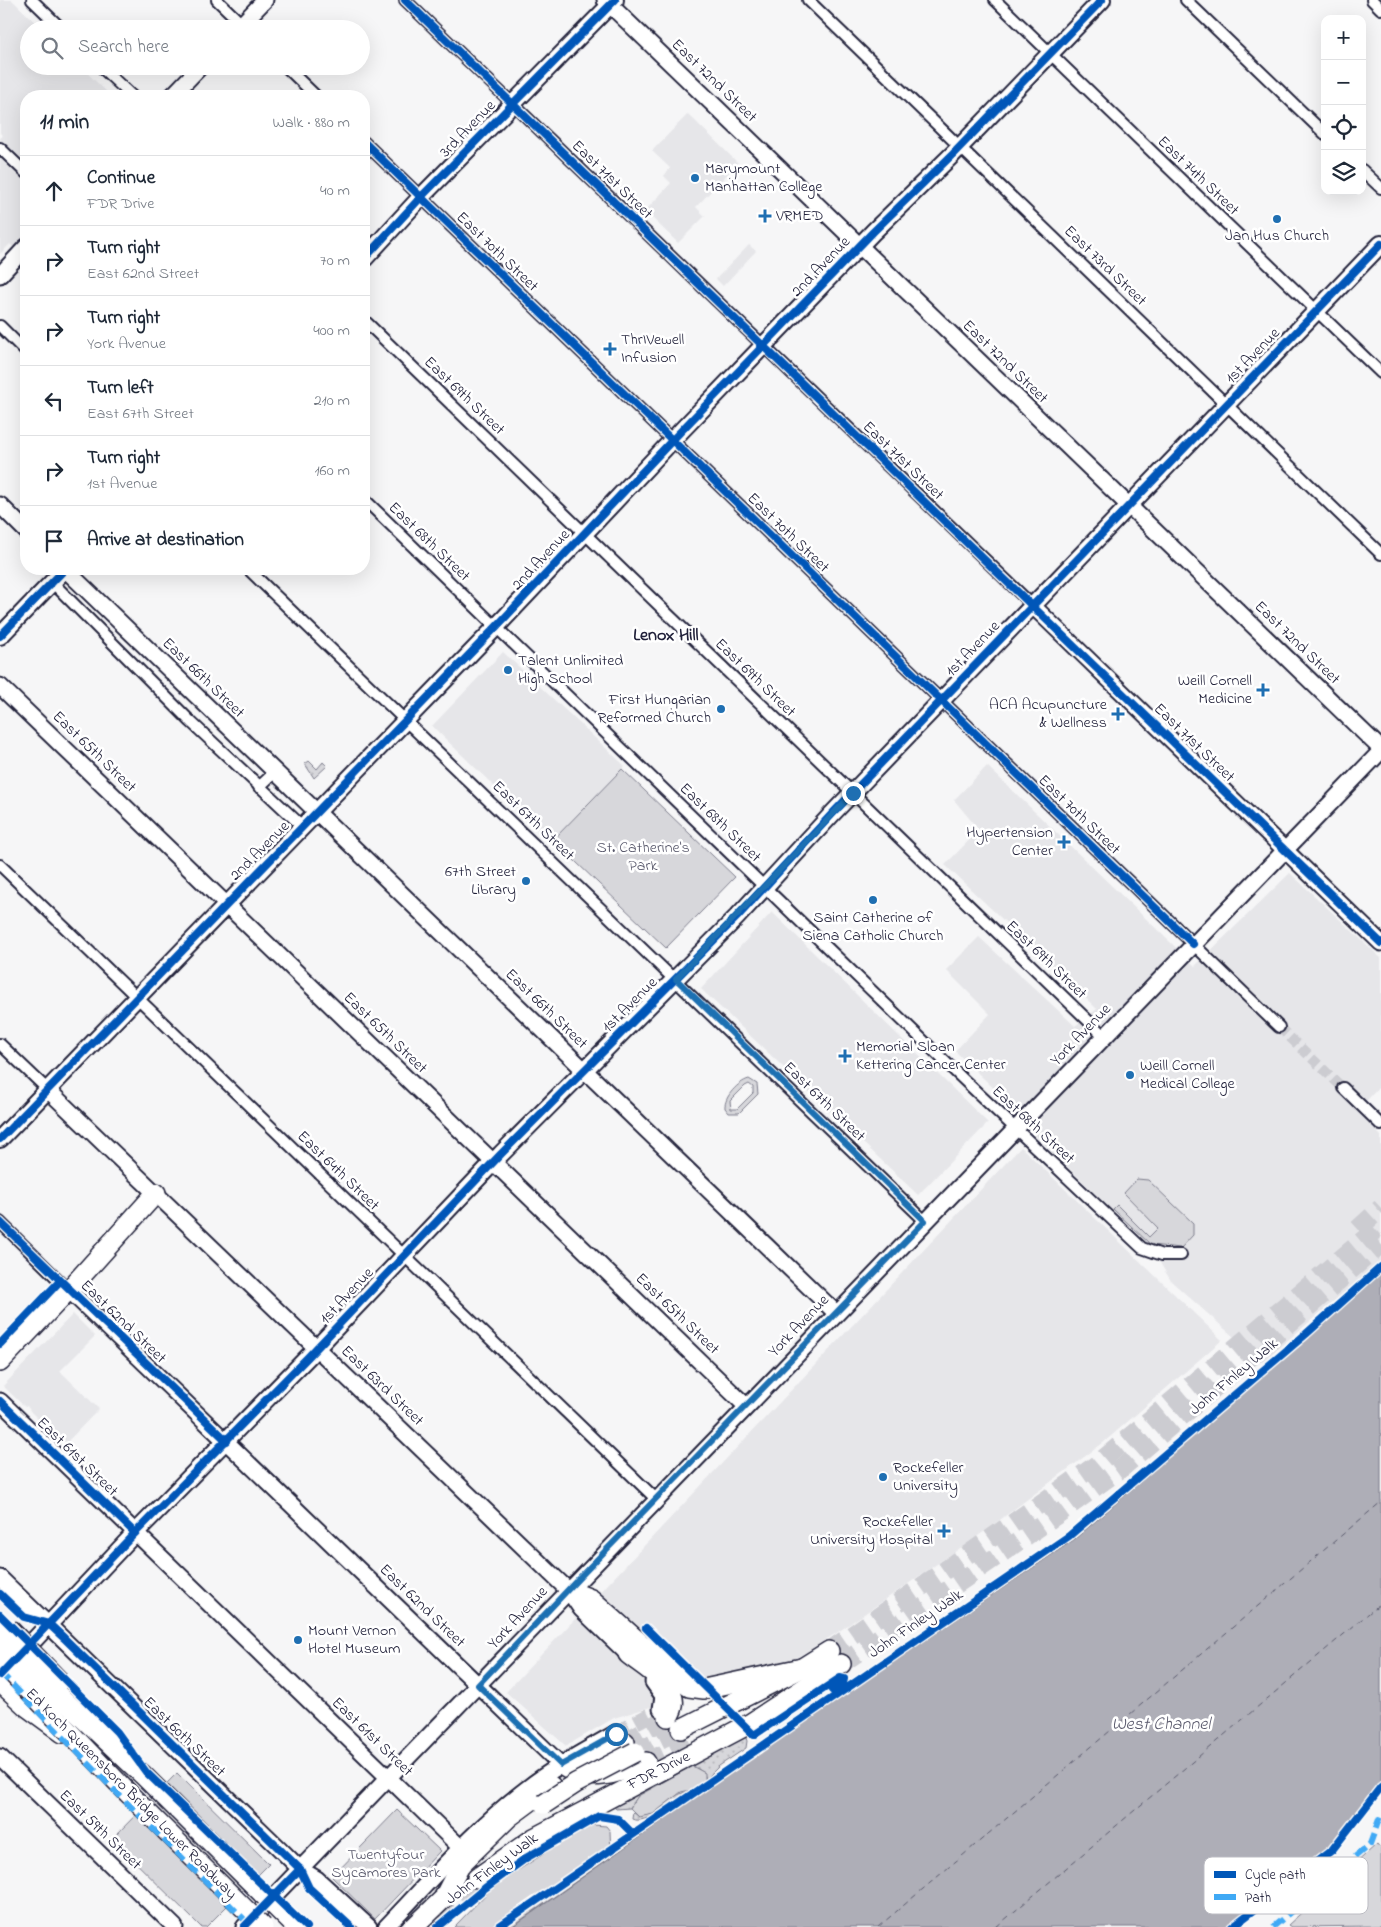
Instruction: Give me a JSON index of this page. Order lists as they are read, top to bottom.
{
  "streets": {
    "highway": ["FDR Drive", "Ed Koch Queensboro Bridge Lower Roadway"],
    "main road": ["3rd Avenue", "2nd Avenue", "1st Avenue"],
    "street": [
      "East 72nd Street",
      "East 74th Street",
      "East 71st Street",
      "East 70th Street",
      "East 73rd Street",
      "East 69th Street",
      "East 68th Street",
      "East 66th Street",
      "East 65th Street",
      "East 67th Street",
      "York Avenue",
      "East 64th Street",
      "East 62nd Street",
      "East 63rd Street",
      "East 61st Street",
      "East 60th Street",
      "East 59th Street"
    ],
    "cycle path": ["John Finley Walk"]
  },
  "crossings": [
    ["East 72nd Street", "3rd Avenue"],
    ["East 72nd Street", "2nd Avenue"],
    ["East 72nd Street", "1st Avenue"],
    ["East 72nd Street", "York Avenue"],
    ["3rd Avenue", "East 71st Street"],
    ["3rd Avenue", "East 70th Street"],
    ["East 74th Street", "2nd Avenue"],
    ["East 74th Street", "1st Avenue"],
    ["East 71st Street", "2nd Avenue"],
    ["East 71st Street", "1st Avenue"],
    ["East 71st Street", "York Avenue"],
    ["East 70th Street", "2nd Avenue"],
    ["East 70th Street", "1st Avenue"],
    ["East 70th Street", "York Avenue"],
    ["East 73rd Street", "2nd Avenue"],
    ["East 73rd Street", "1st Avenue"],
    ["2nd Avenue", "East 69th Street"],
    ["2nd Avenue", "East 68th Street"],
    ["2nd Avenue", "East 66th Street"],
    ["2nd Avenue", "East 65th Street"],
    ["2nd Avenue", "East 67th Street"],
    ["2nd Avenue", "East 64th Street"],
    ["2nd Avenue", "East 63rd Street"],
    ["1st Avenue", "East 69th Street"],
    ["1st Avenue", "East 68th Street"],
    ["1st Avenue", "East 66th Street"],
    ["1st Avenue", "East 65th Street"],
    ["1st Avenue", "East 67th Street"],
    ["1st Avenue", "East 64th Street"],
    ["1st Avenue", "East 62nd Street"],
    ["1st Avenue", "East 63rd Street"],
    ["1st Avenue", "East 61st Street"],
    ["1st Avenue", "East 60th Street"],
    ["East 69th Street", "York Avenue"],
    ["East 68th Street", "York Avenue"],
    ["East 66th Street", "York Avenue"],
    ["East 65th Street", "York Avenue"],
    ["East 67th Street", "York Avenue"],
    ["York Avenue", "East 64th Street"],
    ["York Avenue", "East 62nd Street"],
    ["York Avenue", "East 63rd Street"],
    ["York Avenue", "East 61st Street"],
    ["York Avenue", "East 60th Street"]
  ],
  "districts": ["Lenox Hill"],
  "water": ["West Channel"],
  "parks": ["St. Catherine's Park", "Twentyfour Sycamores Park"],
  "places": {
    "other": [
      "Marymount Manhattan College",
      "Jan Hus Church",
      "Talent Unlimited High School",
      "First Hungarian Reformed Church",
      "67th Street Library",
      "Saint Catherine of Siena Catholic Church",
      "Weill Cornell Medical College",
      "Rockefeller University",
      "Mount Vernon Hotel Museum"
    ],
    "health": [
      "VRMED",
      "ThrIVewell Infusion",
      "Weill Cornell Medicine",
      "ACA Acupuncture & Wellness",
      "Hypertension Center",
      "Memorial Sloan Kettering Cancer Center",
      "Rockefeller University Hospital"
    ]
  },
  "legend": ["Cycle path", "Path"],
  "page": {
    "map_buttons": ["+", "−"],
    "search": "Search here",
    "heading": ["11 min", "Walk · 880 m"],
    "list": [
      ["Continue", "FDR Drive", "40 m"],
      ["Turn right", "East 62nd Street", "70 m"],
      ["Turn right", "York Avenue", "400 m"],
      ["Turn left", "East 67th Street", "210 m"],
      ["Turn right", "1st Avenue", "160 m"],
      "Arrive at destination"
    ]
  }
}
